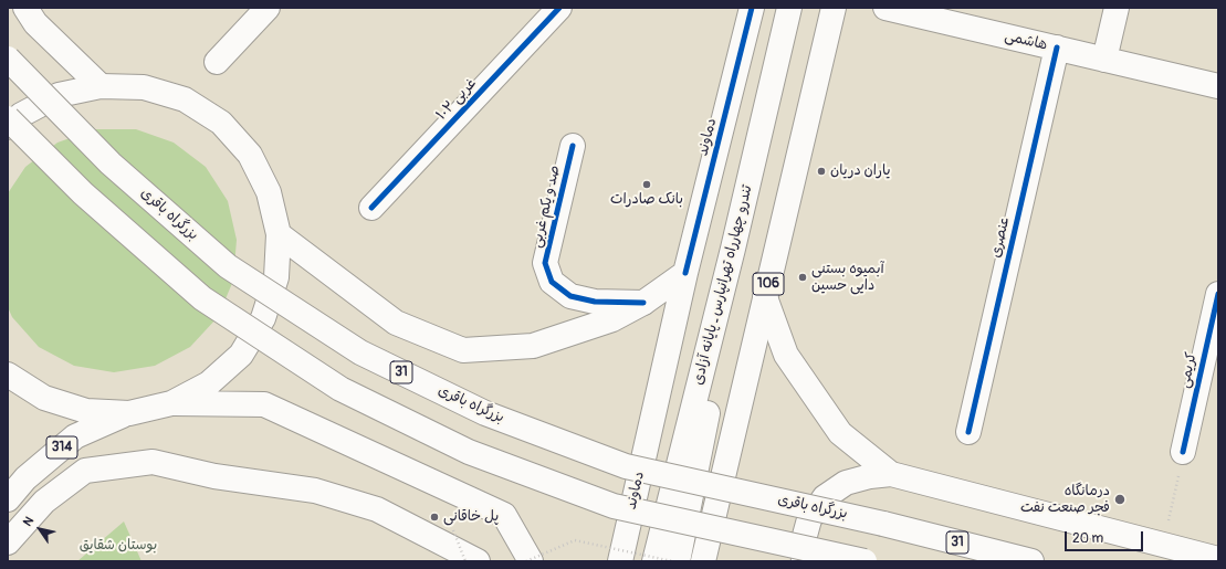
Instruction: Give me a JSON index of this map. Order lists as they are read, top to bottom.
{
  "streets": {
    "main road": [
      "هاشمی",
      "۱۰۲ غربی",
      "دماوند",
      "صد و یکم غربی",
      "بزرگراه باقری",
      "عنصری",
      "106",
      "تندرو چهارراه تهرانپارس ـ پایانه آزادی",
      "کریمی",
      "31",
      "314"
    ]
  },
  "crossings": [
    ["هاشمی", "عنصری"]
  ],
  "parks": ["بوستان شقایق"],
  "places": [
    "یاران دریان",
    "بانک صادرات",
    "آبمیوه بستنی دایی حسین",
    "درمانگاه فجر صنعت نفت",
    "پل خاقانی"
  ],
  "scale_bar": "20 m",
  "north": "top left"
}
